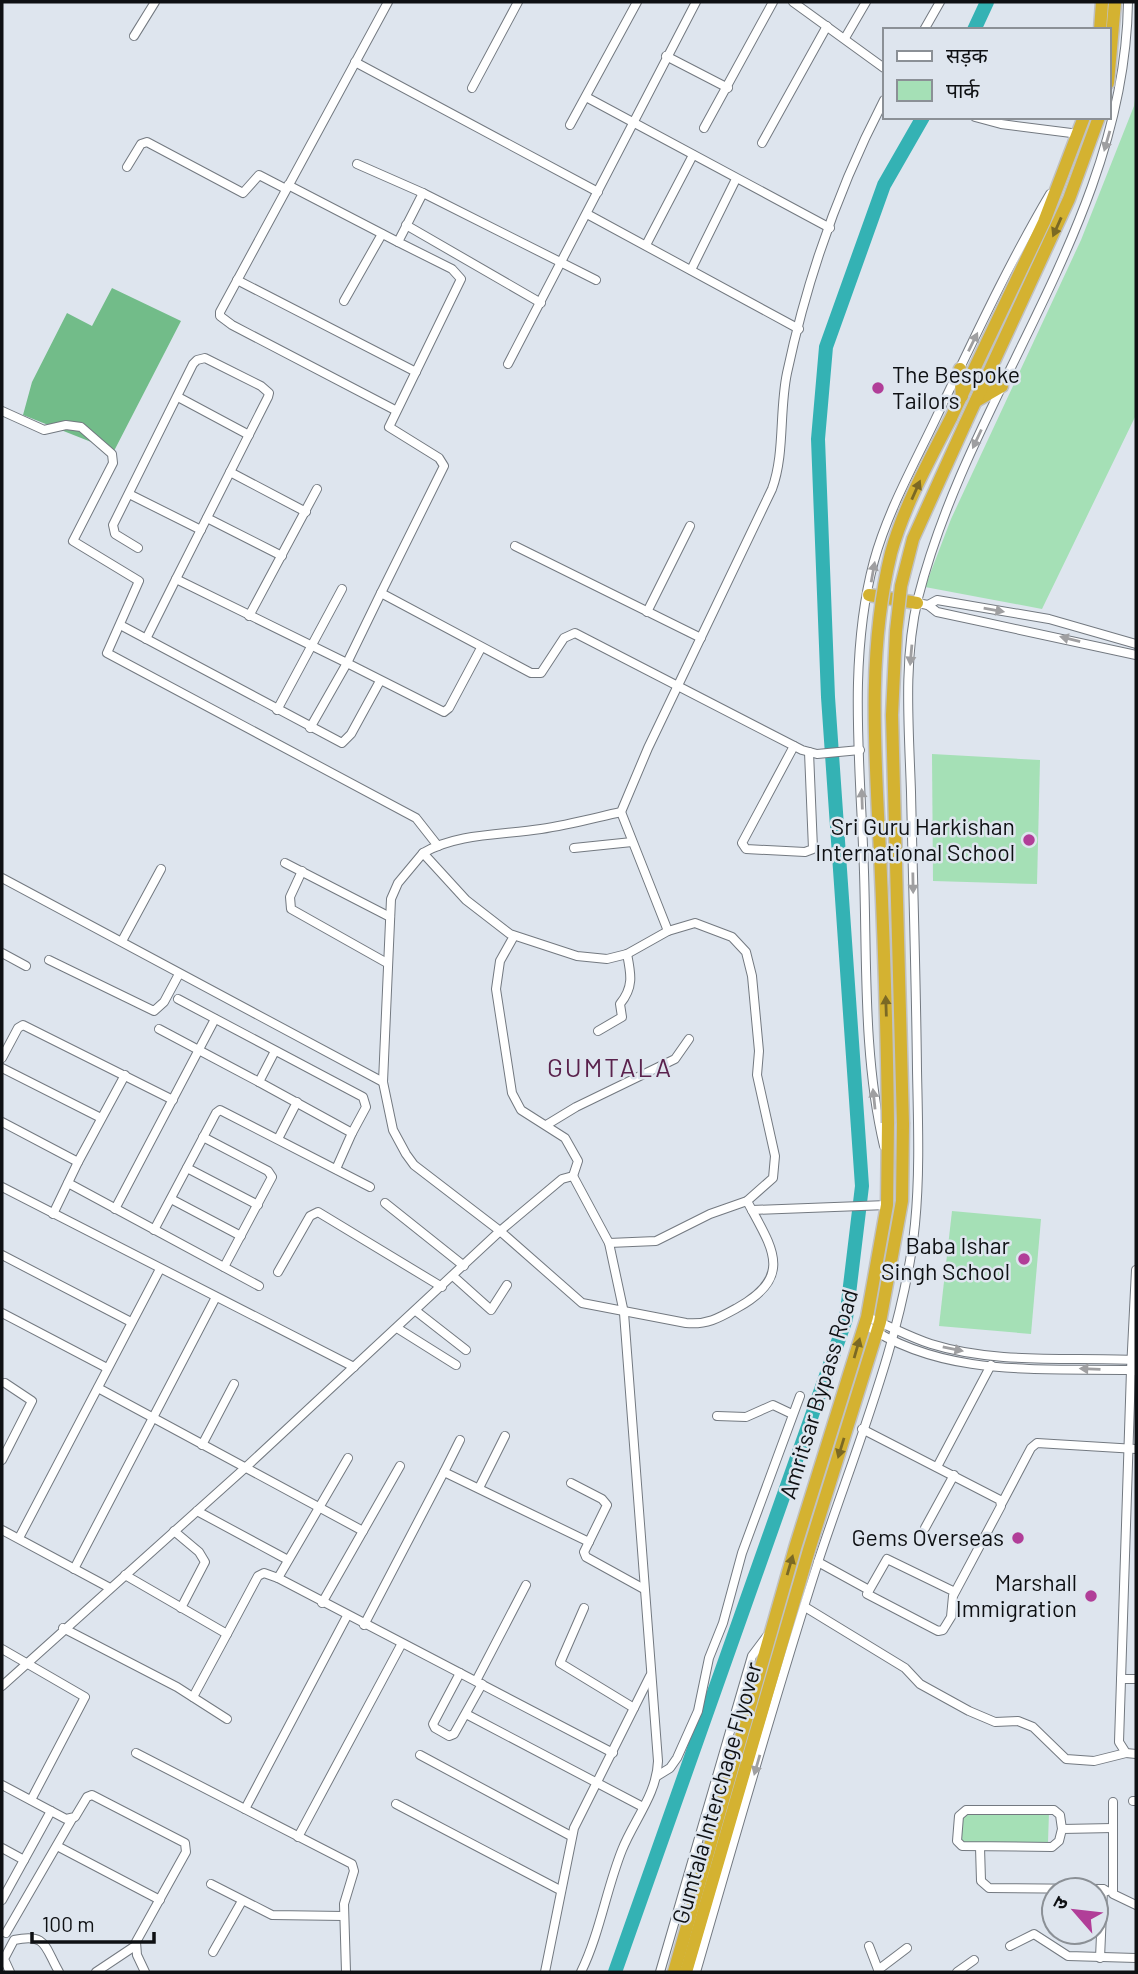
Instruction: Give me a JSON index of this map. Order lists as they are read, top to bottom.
{
  "streets": {
    "highway": ["Amritsar Bypass Road", "Gumtala Interchage Flyover"]
  },
  "crossings": [
    ["Amritsar Bypass Road", "Gumtala Interchage Flyover"]
  ],
  "districts": ["GUMTALA"],
  "places": [
    "The Bespoke Tailors",
    "Sri Guru Harkishan International School",
    "Baba Ishar Singh School",
    "Gems Overseas",
    "Marshall Immigration"
  ],
  "legend": ["सड़क", "पार्क"],
  "scale_bar": "100 m",
  "north": "top left"
}
